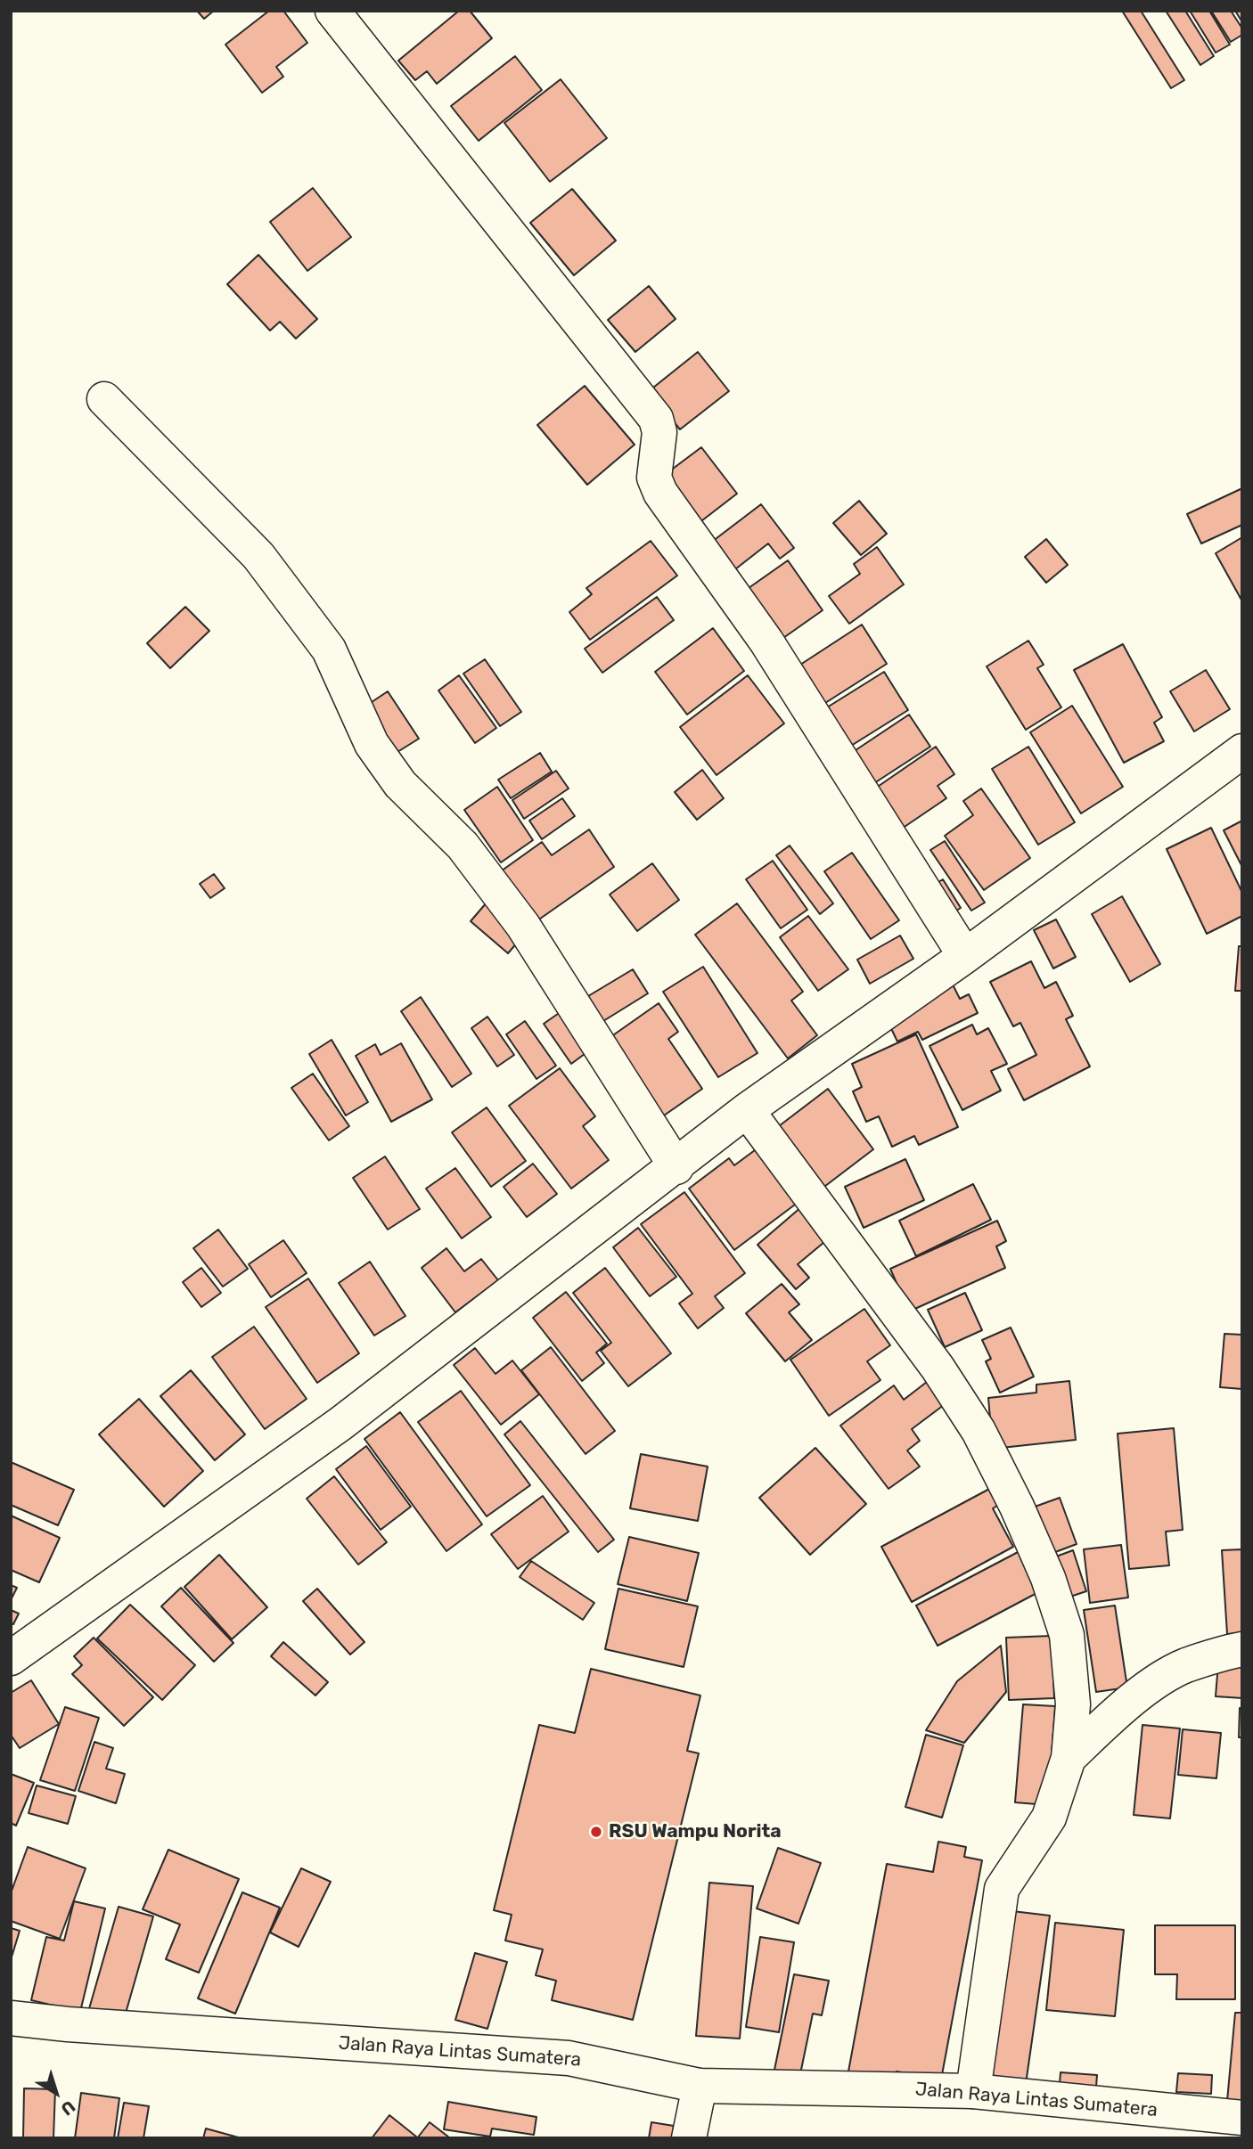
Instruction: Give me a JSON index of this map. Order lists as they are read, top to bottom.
{
  "streets": {
    "main road": ["Jalan Raya Lintas Sumatera"]
  },
  "places": ["RSU Wampu Norita"],
  "north": "bottom right"
}
